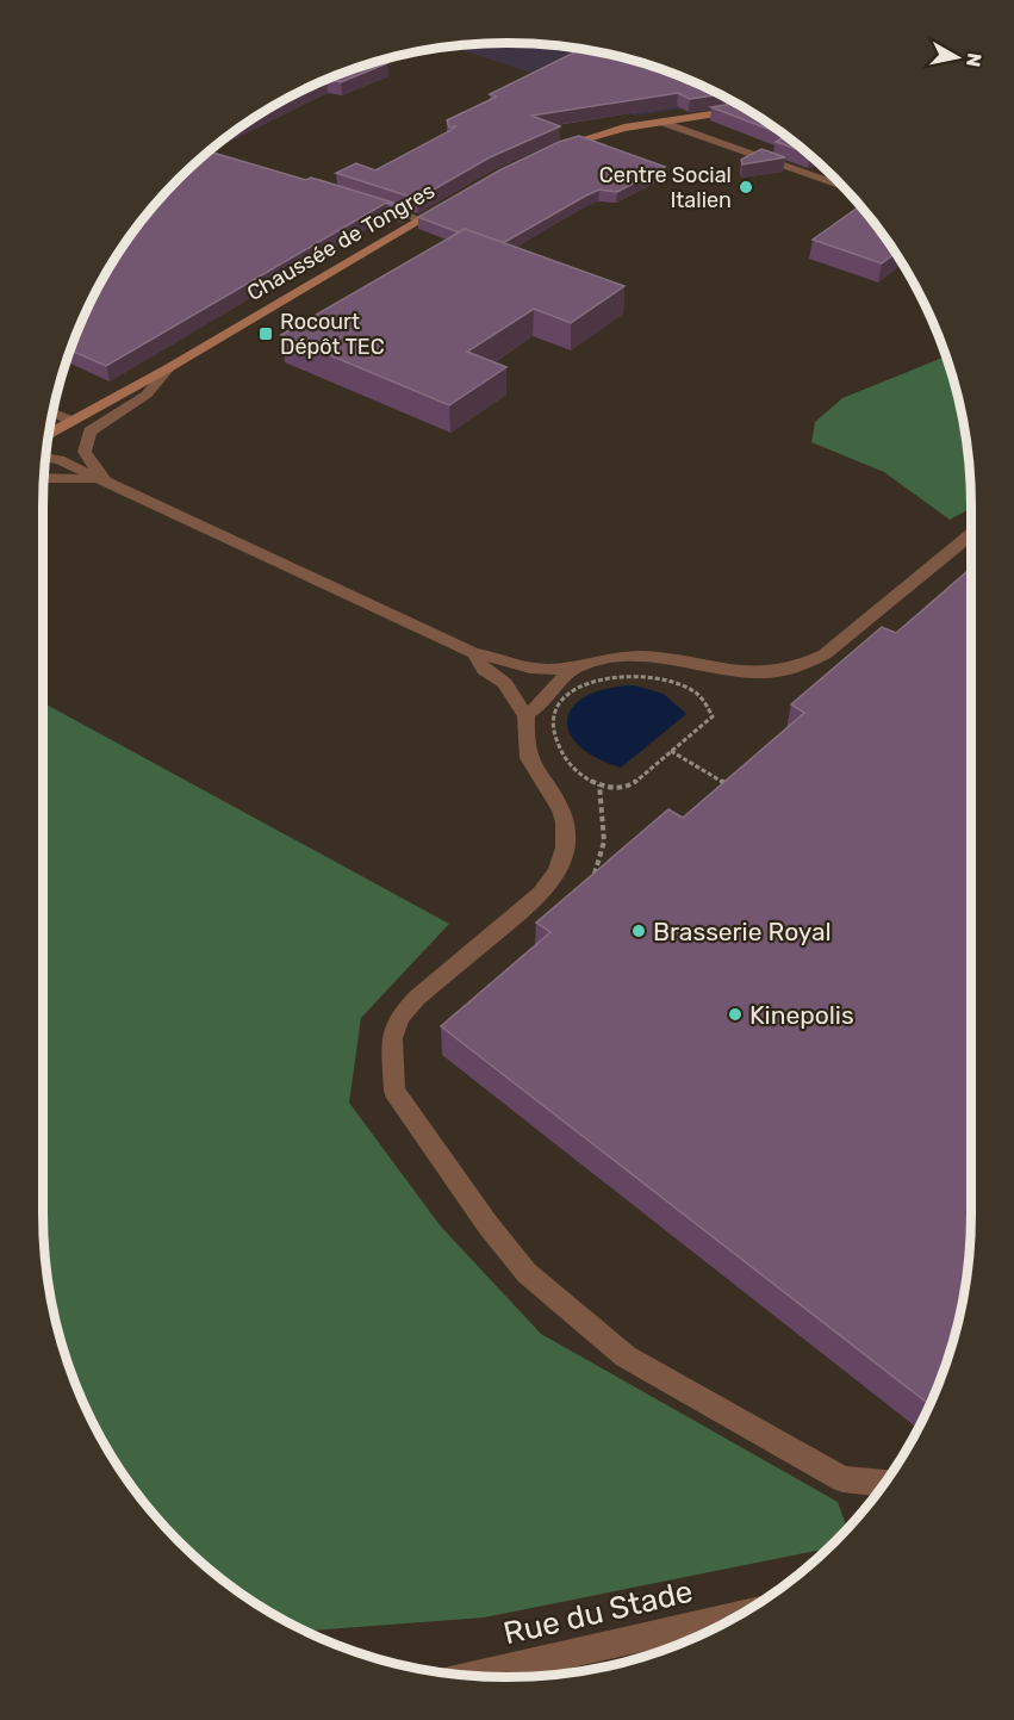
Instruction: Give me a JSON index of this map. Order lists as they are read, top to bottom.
{
  "streets": {
    "main road": ["Chaussée de Tongres"],
    "street": ["Rue du Stade"]
  },
  "places": {
    "other": ["Centre Social Italien", "Brasserie Royal", "Kinepolis"],
    "transit": ["Rocourt Dépôt TEC"]
  },
  "north": "right"
}
